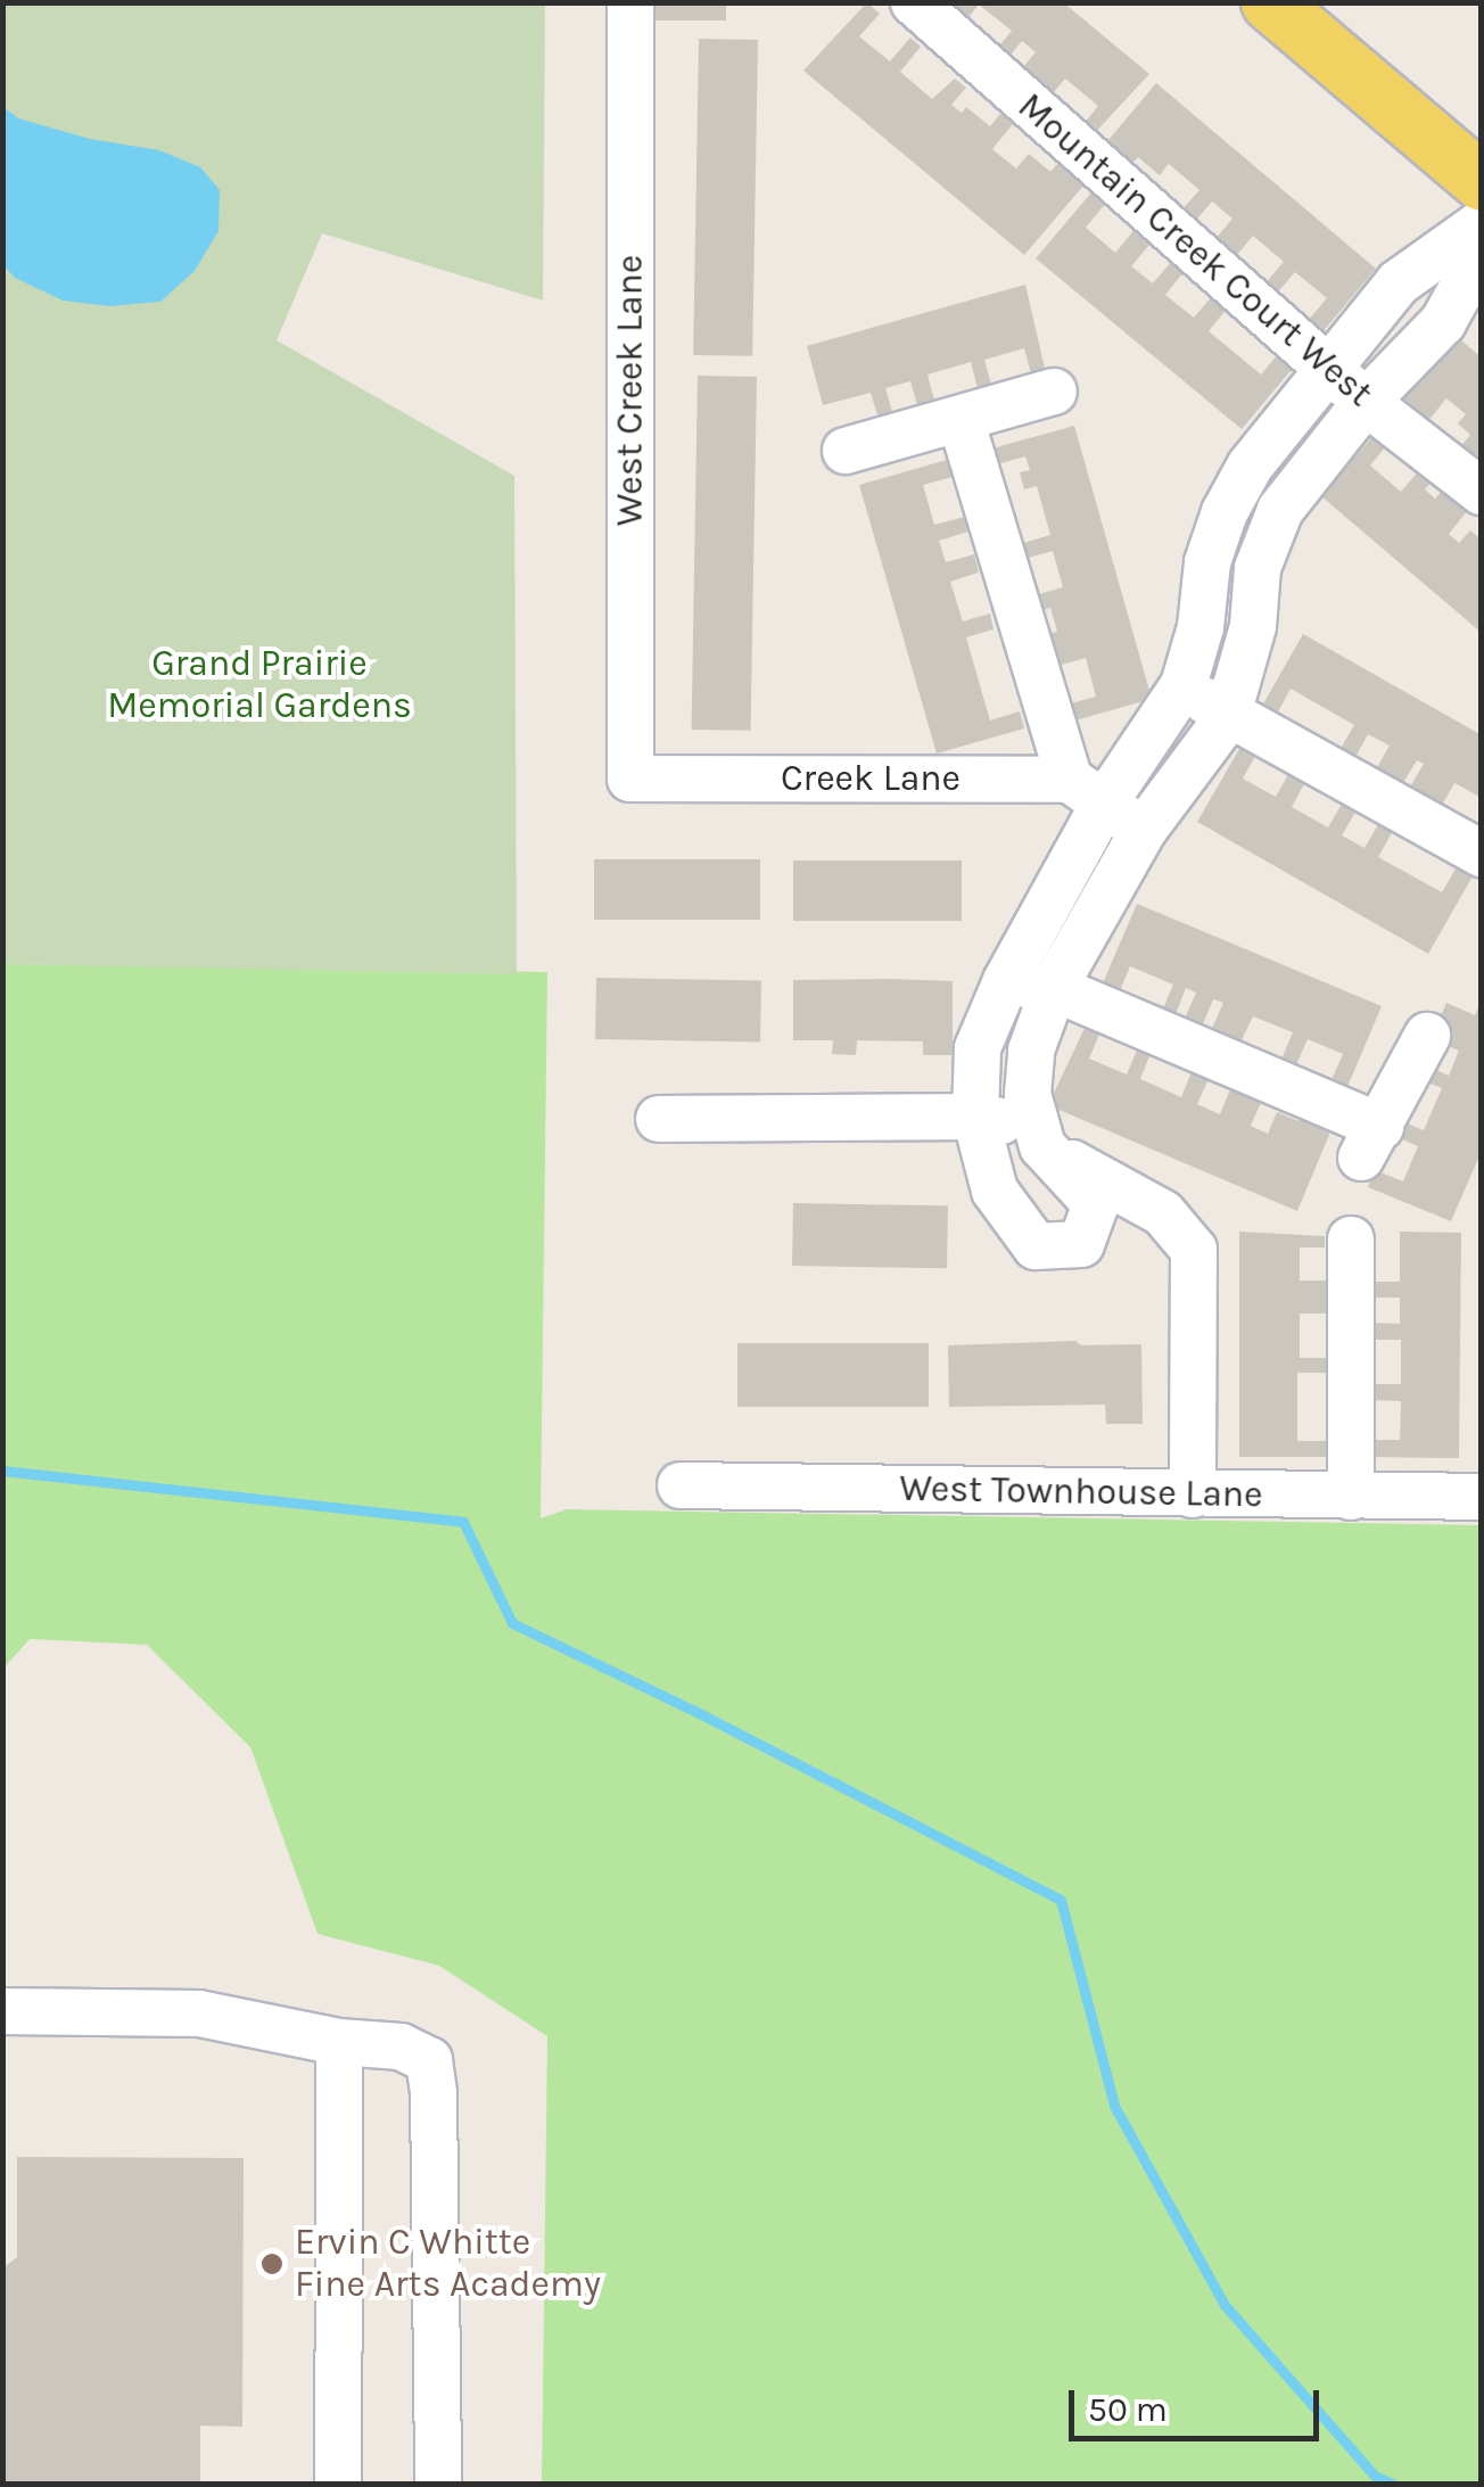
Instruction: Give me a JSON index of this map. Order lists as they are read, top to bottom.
{
  "streets": {
    "street": [
      "Mountain Creek Court West",
      "West Creek Lane",
      "Creek Lane",
      "West Townhouse Lane"
    ]
  },
  "crossings": [
    ["West Creek Lane", "Creek Lane"]
  ],
  "parks": ["Grand Prairie Memorial Gardens"],
  "places": ["Ervin C Whitte Fine Arts Academy"],
  "scale_bar": "50 m"
}
